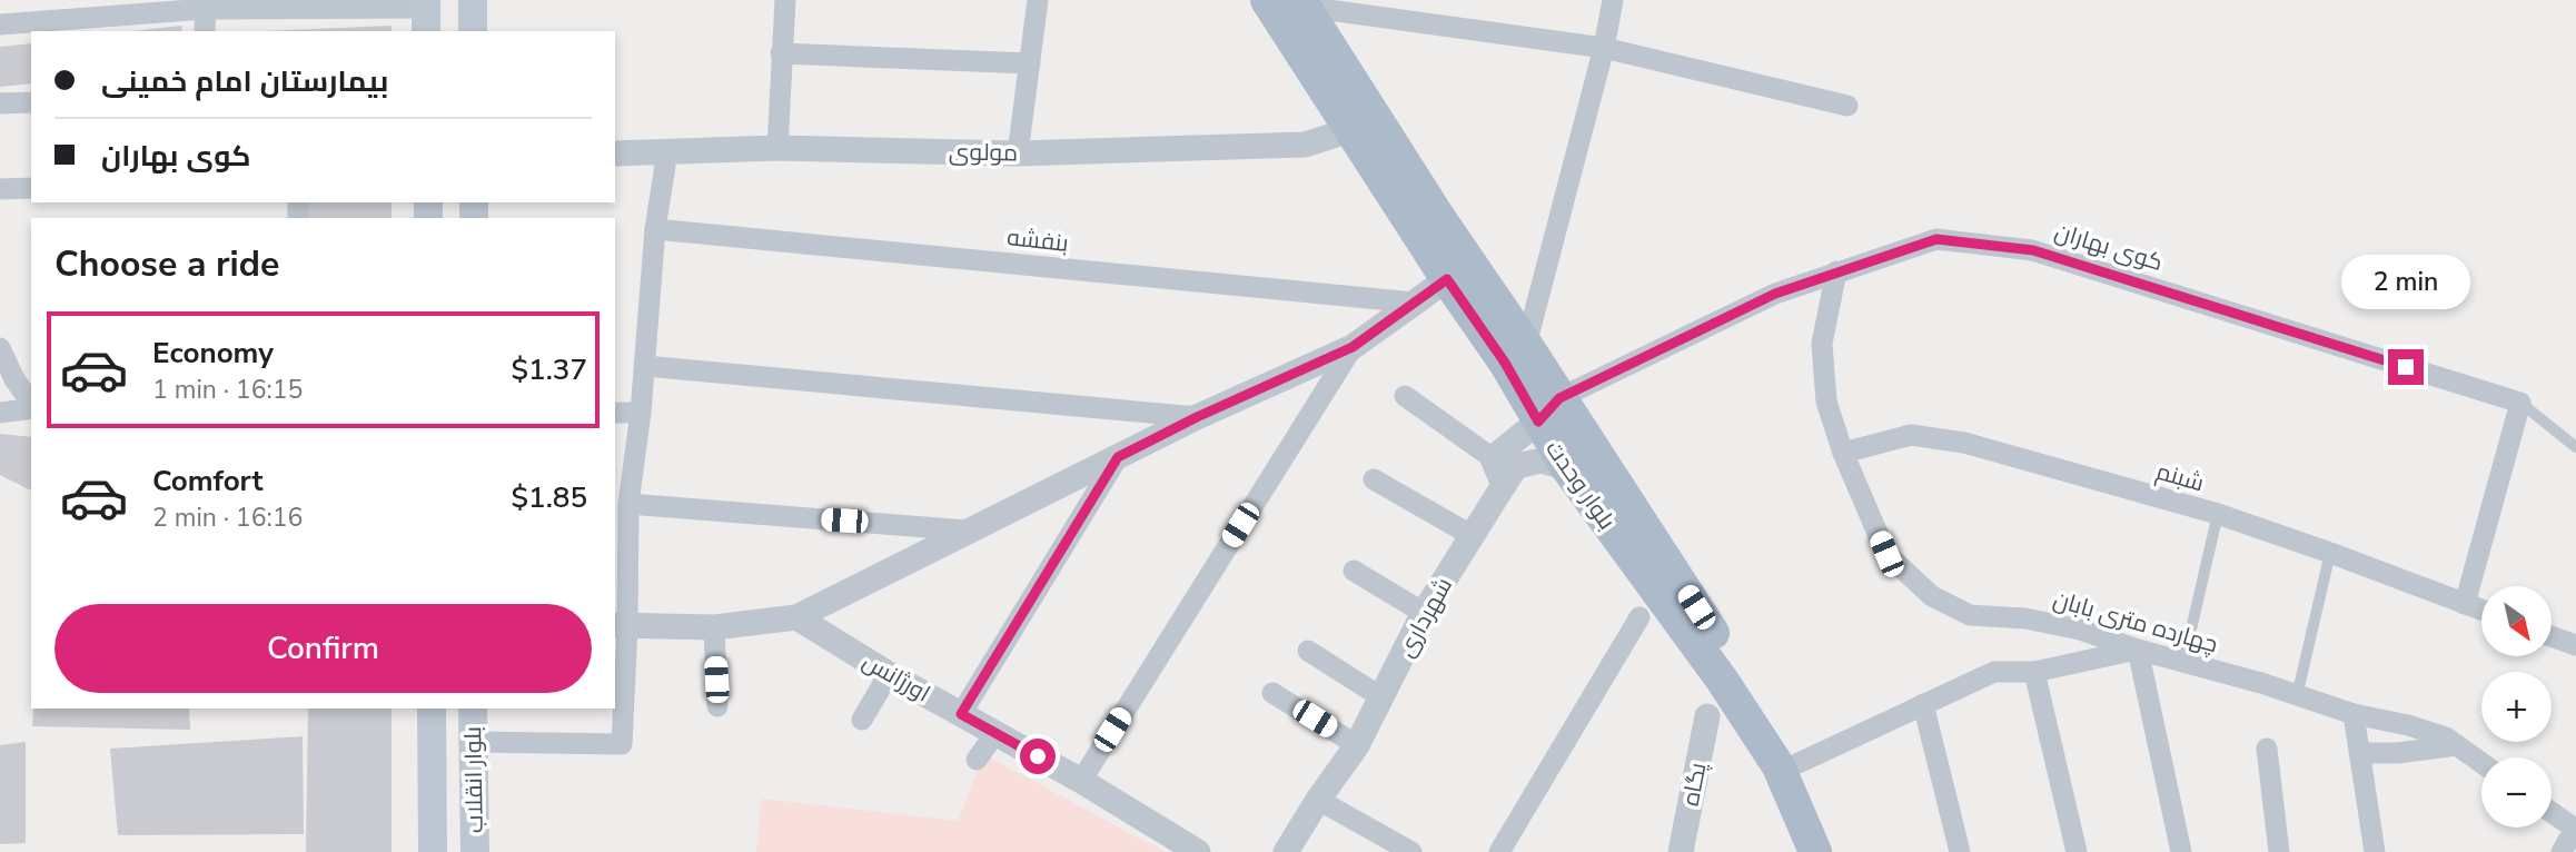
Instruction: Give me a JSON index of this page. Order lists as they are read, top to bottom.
{
  "streets": {
    "main road": ["بلوار وحدت", "بلوار انقلاب"],
    "street": [
      "مولوی",
      "بنفشه",
      "کوی بهاران",
      "شبنم",
      "شهرداری",
      "چهارده متری بابان",
      "اورژانس",
      "پگاه"
    ]
  },
  "crossings": [
    ["مولوی", "بلوار وحدت"],
    ["کوی بهاران", "بلوار وحدت"],
    ["کوی بهاران", "چهارده متری بابان"],
    ["شبنم", "چهارده متری بابان"]
  ],
  "north": "bottom right",
  "page": {
    "banner": ["بیمارستان امام خمینی", "کوی بهاران"],
    "heading": "Choose a ride",
    "bubble": "2 min",
    "list": [
      {
        "name": "Economy",
        "note": "1 min · 16:15",
        "value": "$1.37"
      },
      {
        "name": "Comfort",
        "note": "2 min · 16:16",
        "value": "$1.85"
      }
    ],
    "map_buttons": ["+", "−"],
    "buttons": "Confirm"
  }
}
